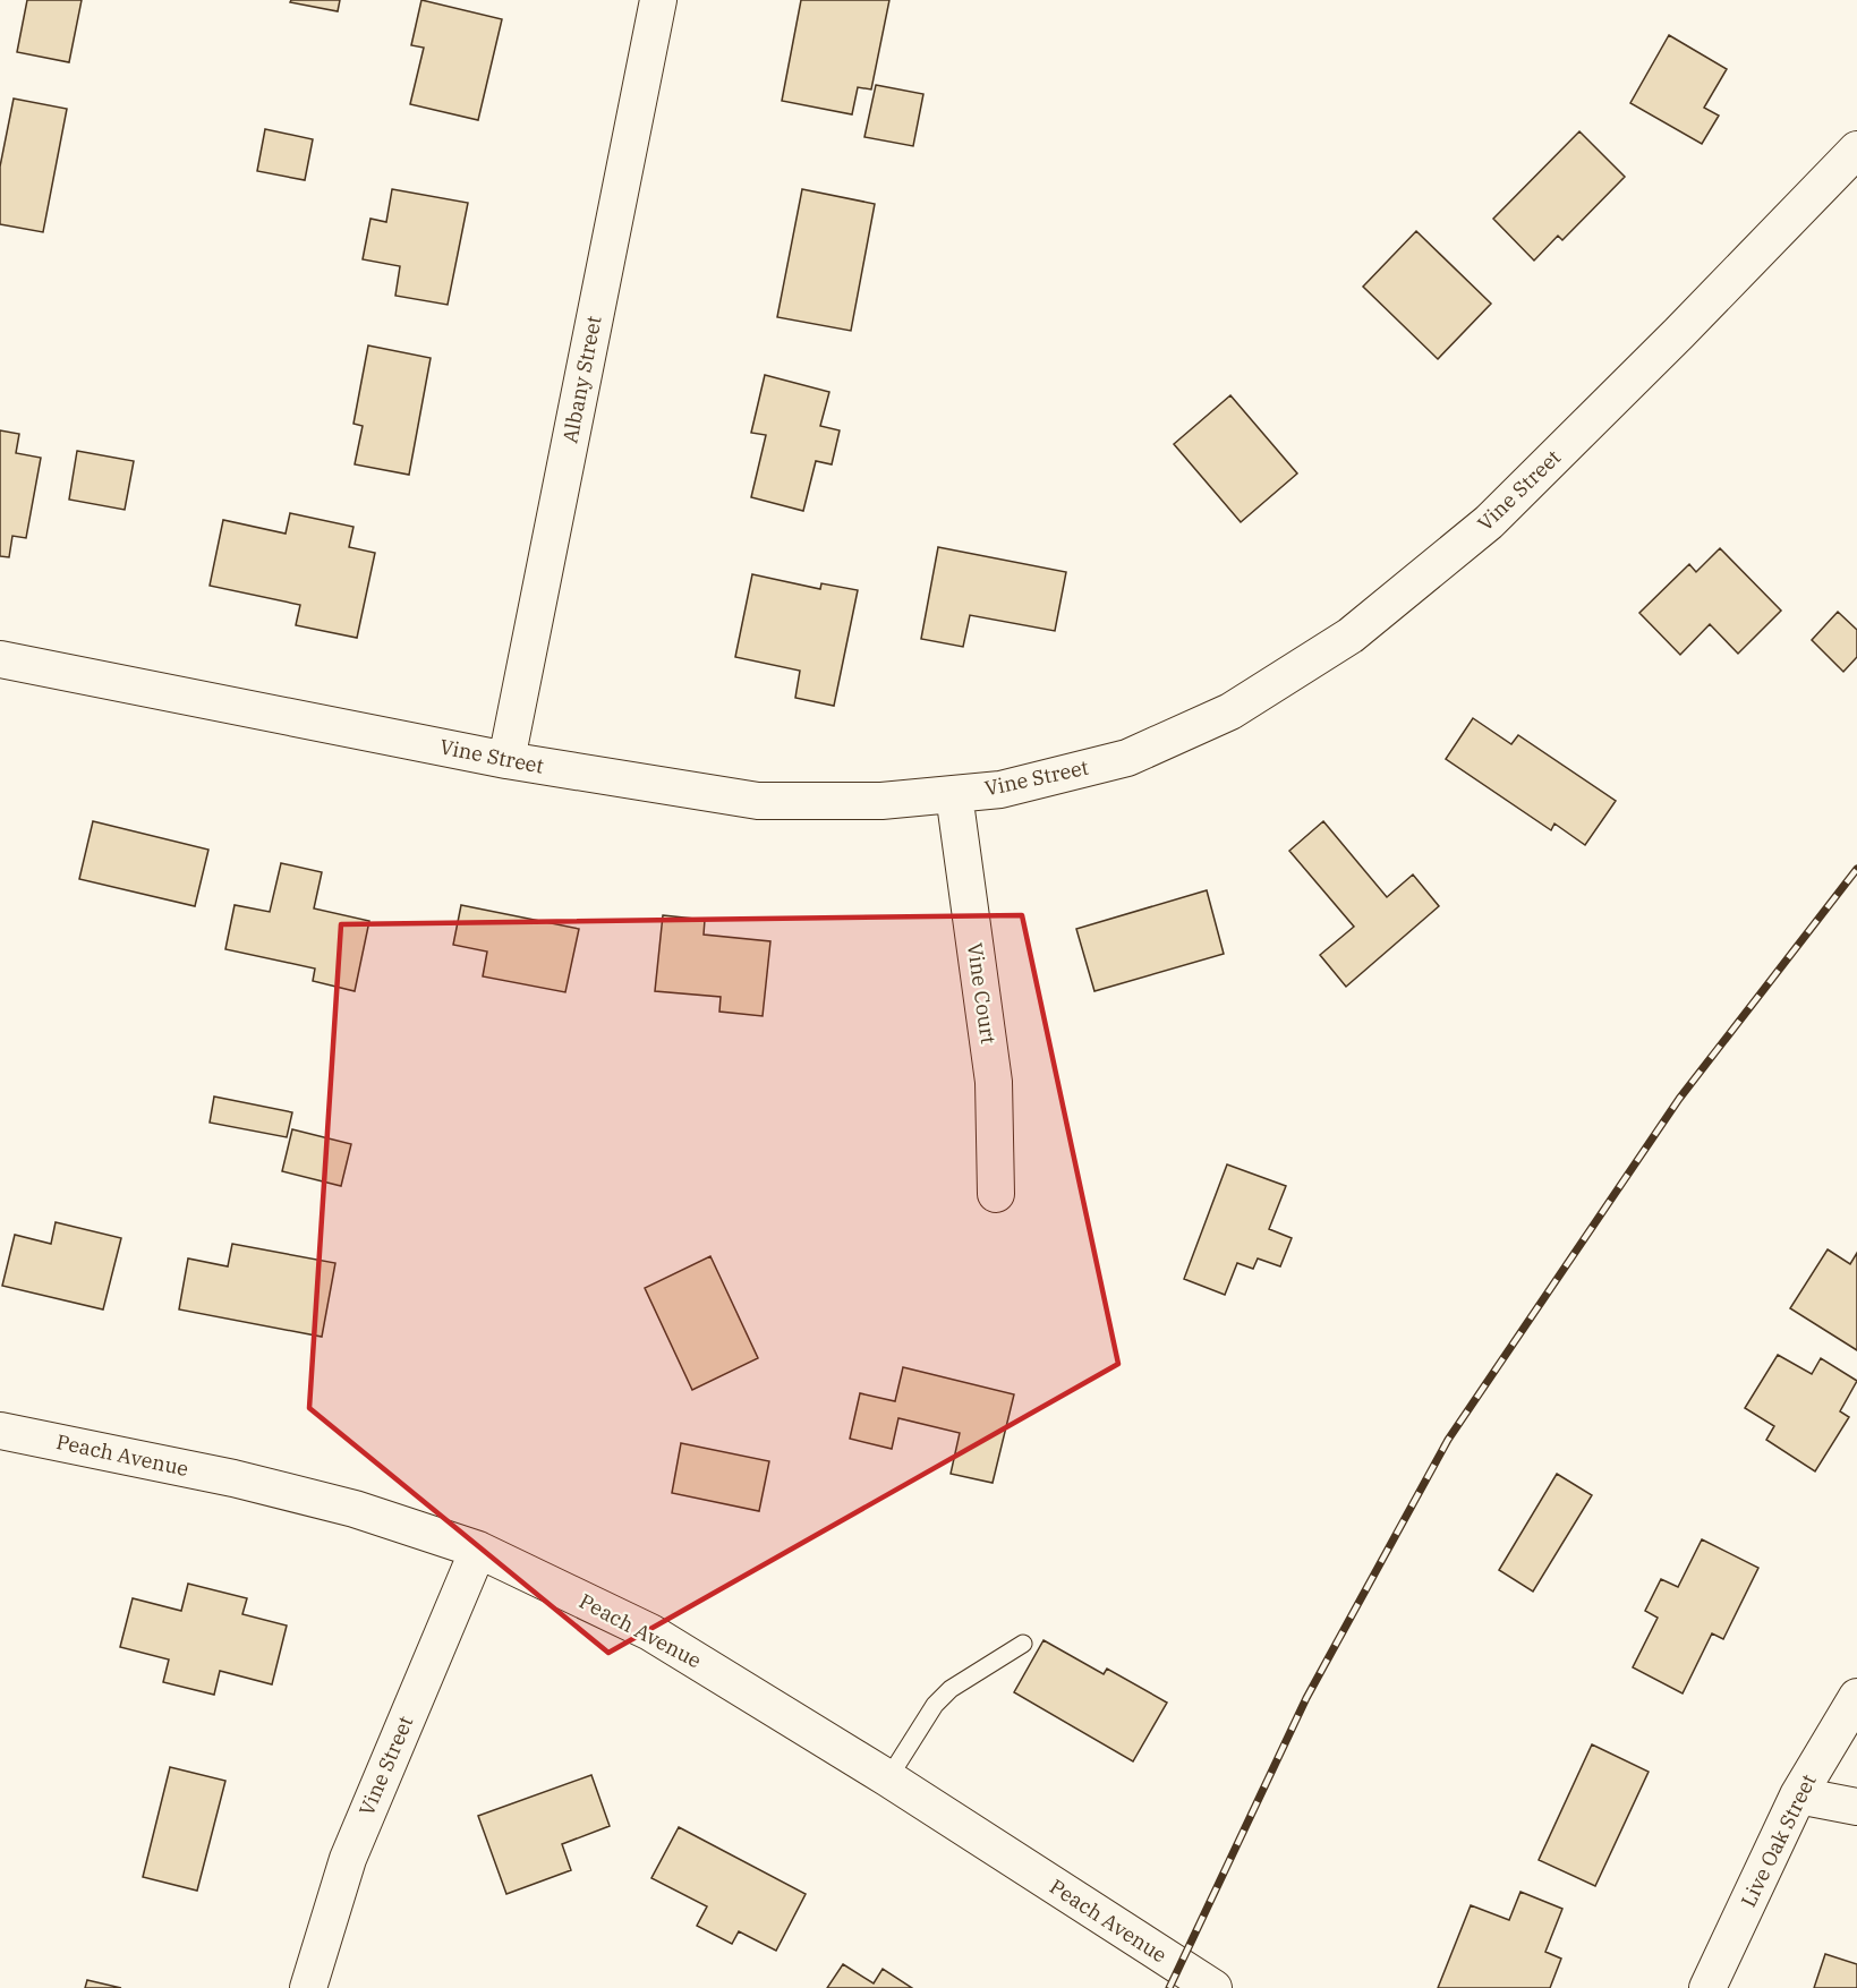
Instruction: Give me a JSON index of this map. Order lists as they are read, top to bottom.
{
  "streets": {
    "street": [
      "Albany Street",
      "Vine Street",
      "Vine Court",
      "Peach Avenue",
      "Live Oak Street"
    ]
  },
  "crossings": [
    ["Albany Street", "Vine Street"],
    ["Vine Street", "Vine Court"],
    ["Vine Street", "Peach Avenue"]
  ]
}
